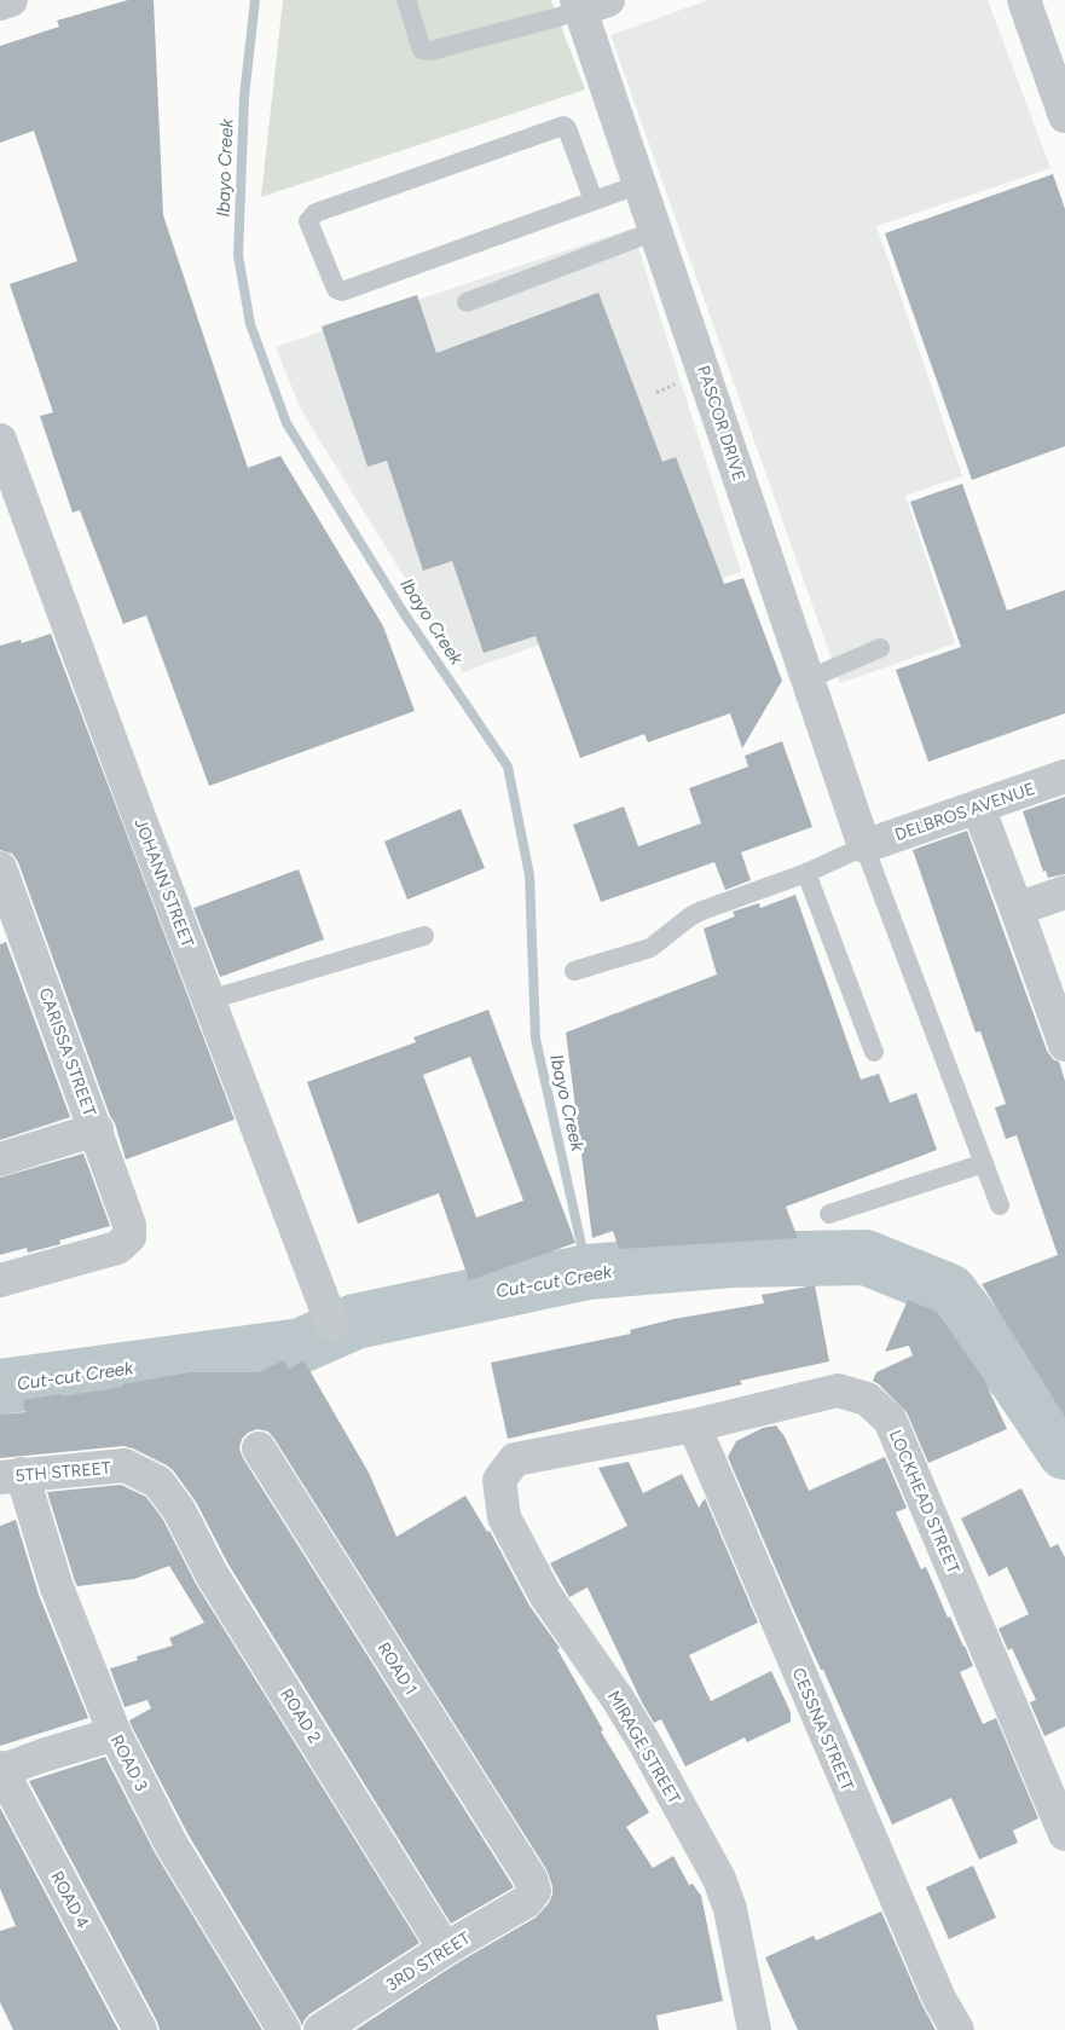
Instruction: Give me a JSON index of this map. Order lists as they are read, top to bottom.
{
  "streets": {
    "street": [
      "PASCOR DRIVE",
      "DELBROS AVENUE",
      "JOHANN STREET",
      "CARISSA STREET",
      "5TH STREET",
      "LOCKHEAD STREET",
      "ROAD 1",
      "ROAD 2",
      "CESSNA STREET",
      "MIRAGE STREET",
      "ROAD 3",
      "ROAD 4",
      "3RD STREET"
    ]
  },
  "crossings": [
    ["PASCOR DRIVE", "DELBROS AVENUE"],
    ["5TH STREET", "ROAD 2"],
    ["5TH STREET", "ROAD 3"],
    ["LOCKHEAD STREET", "CESSNA STREET"],
    ["LOCKHEAD STREET", "MIRAGE STREET"],
    ["ROAD 1", "3RD STREET"],
    ["ROAD 2", "3RD STREET"]
  ],
  "water": ["Ibayo Creek", "Cut-cut Creek"]
}
